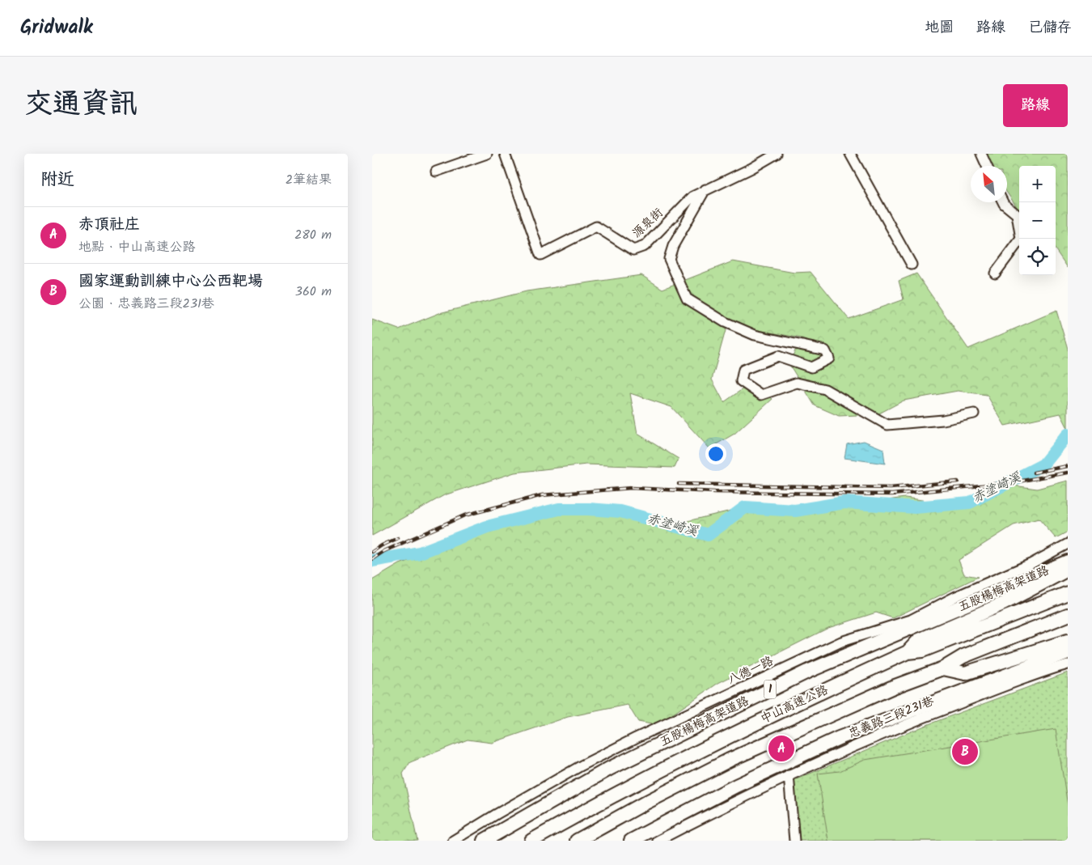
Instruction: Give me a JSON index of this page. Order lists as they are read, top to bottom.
{
  "streets": {
    "highway": ["五股楊梅高架道路", "1", "中山高速公路"],
    "street": ["源泉街", "八德一路", "忠義路三段231巷"]
  },
  "water": ["赤塗崎溪"],
  "north": "top left",
  "page": {
    "header": "Gridwalk",
    "nav": ["地圖", "路線", "已儲存"],
    "title": "交通資訊",
    "buttons": "路線",
    "heading": ["附近", "2筆結果"],
    "map_buttons": ["+", "−"],
    "list": [
      {
        "mark": "A",
        "name": "赤頂社庄",
        "note": "地點 · 中山高速公路",
        "value": "280 m"
      },
      {
        "mark": "B",
        "name": "國家運動訓練中心公西靶場",
        "note": "公園 · 忠義路三段231巷",
        "value": "360 m"
      }
    ],
    "pins": ["A", "B"]
  }
}
